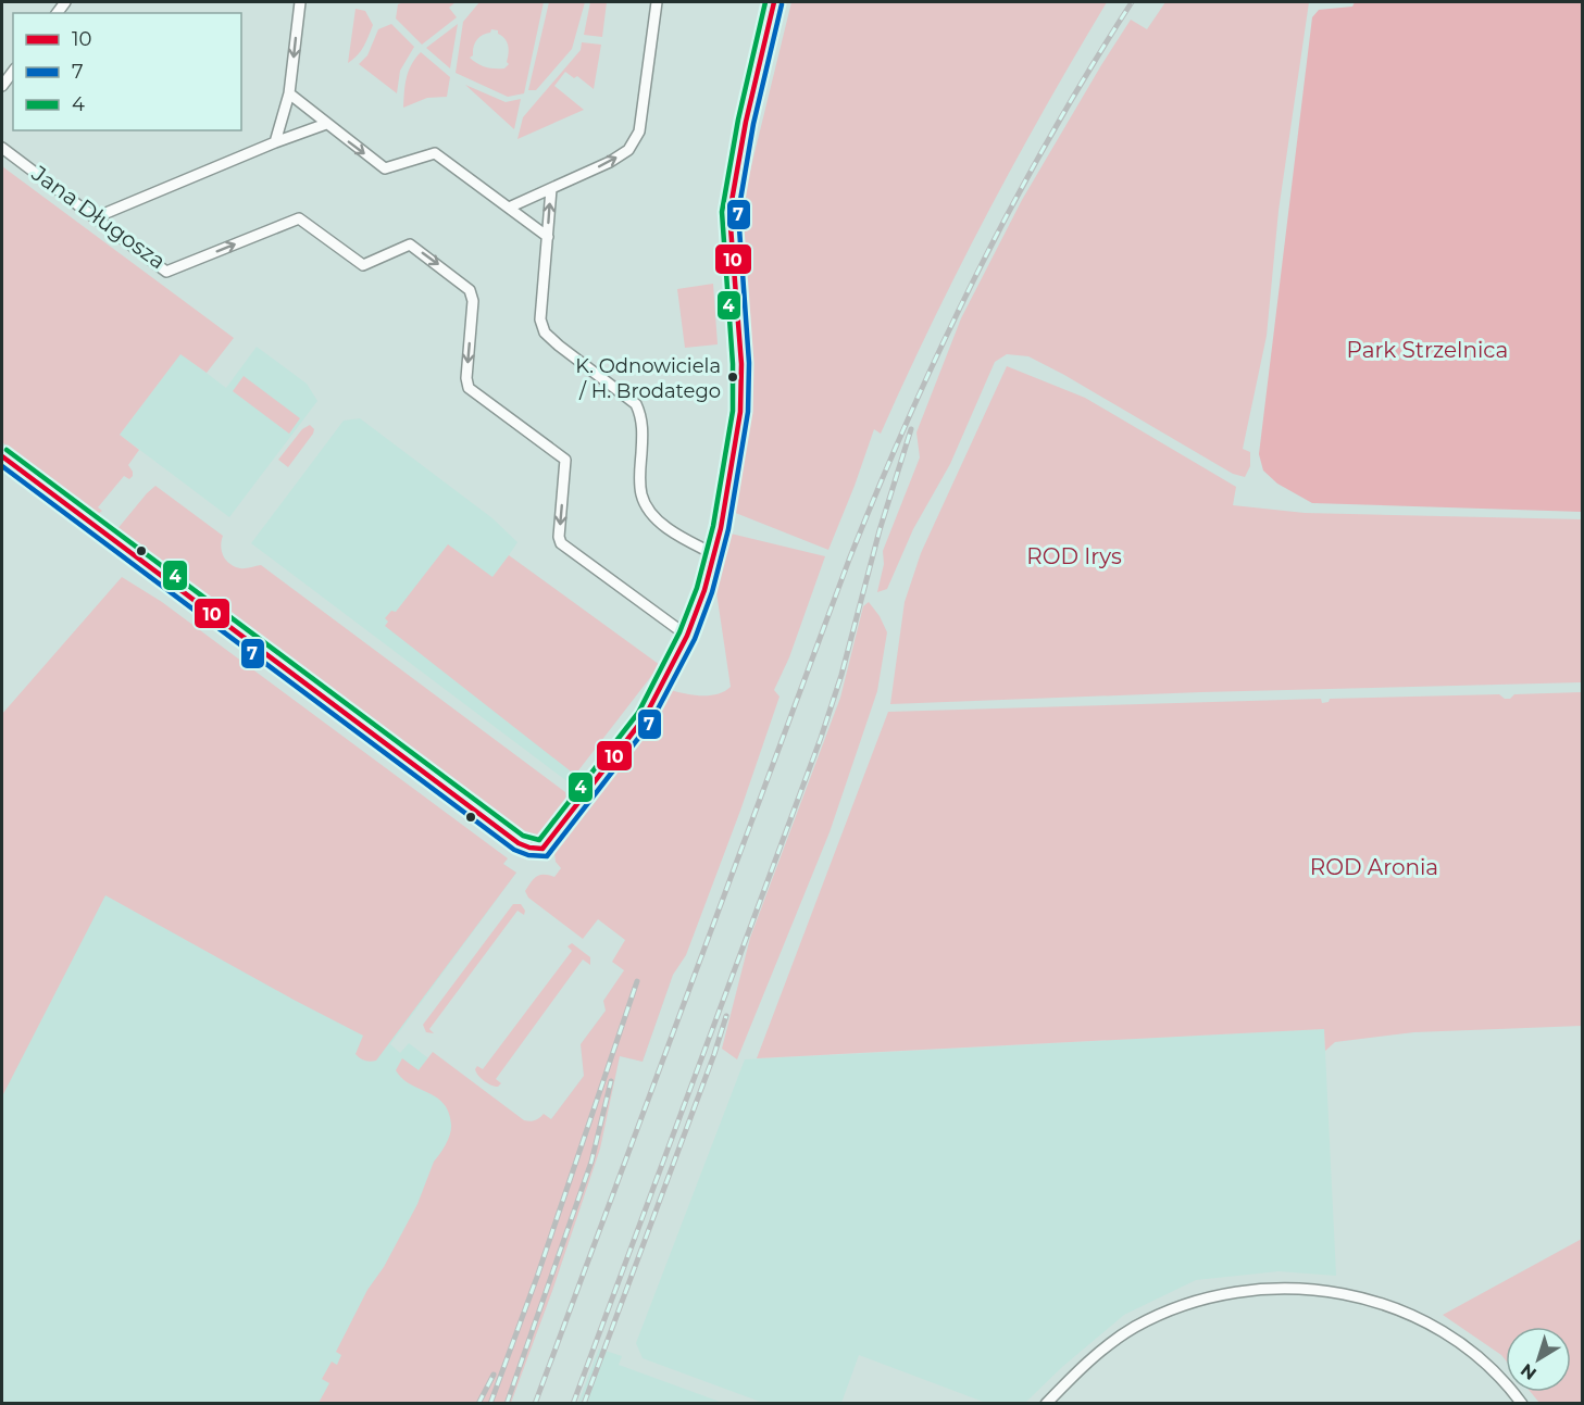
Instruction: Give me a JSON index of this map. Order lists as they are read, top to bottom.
{
  "streets": {
    "street": ["Jana Długosza"]
  },
  "one_way": ["Jana Długosza"],
  "parks": ["Park Strzelnica", "ROD Irys", "ROD Aronia"],
  "places": ["K. Odnowiciela / H. Brodatego"],
  "lines": ["transit line 10", "transit line 4", "transit line 7"],
  "legend": ["10", "7", "4"],
  "north": "bottom left"
}
